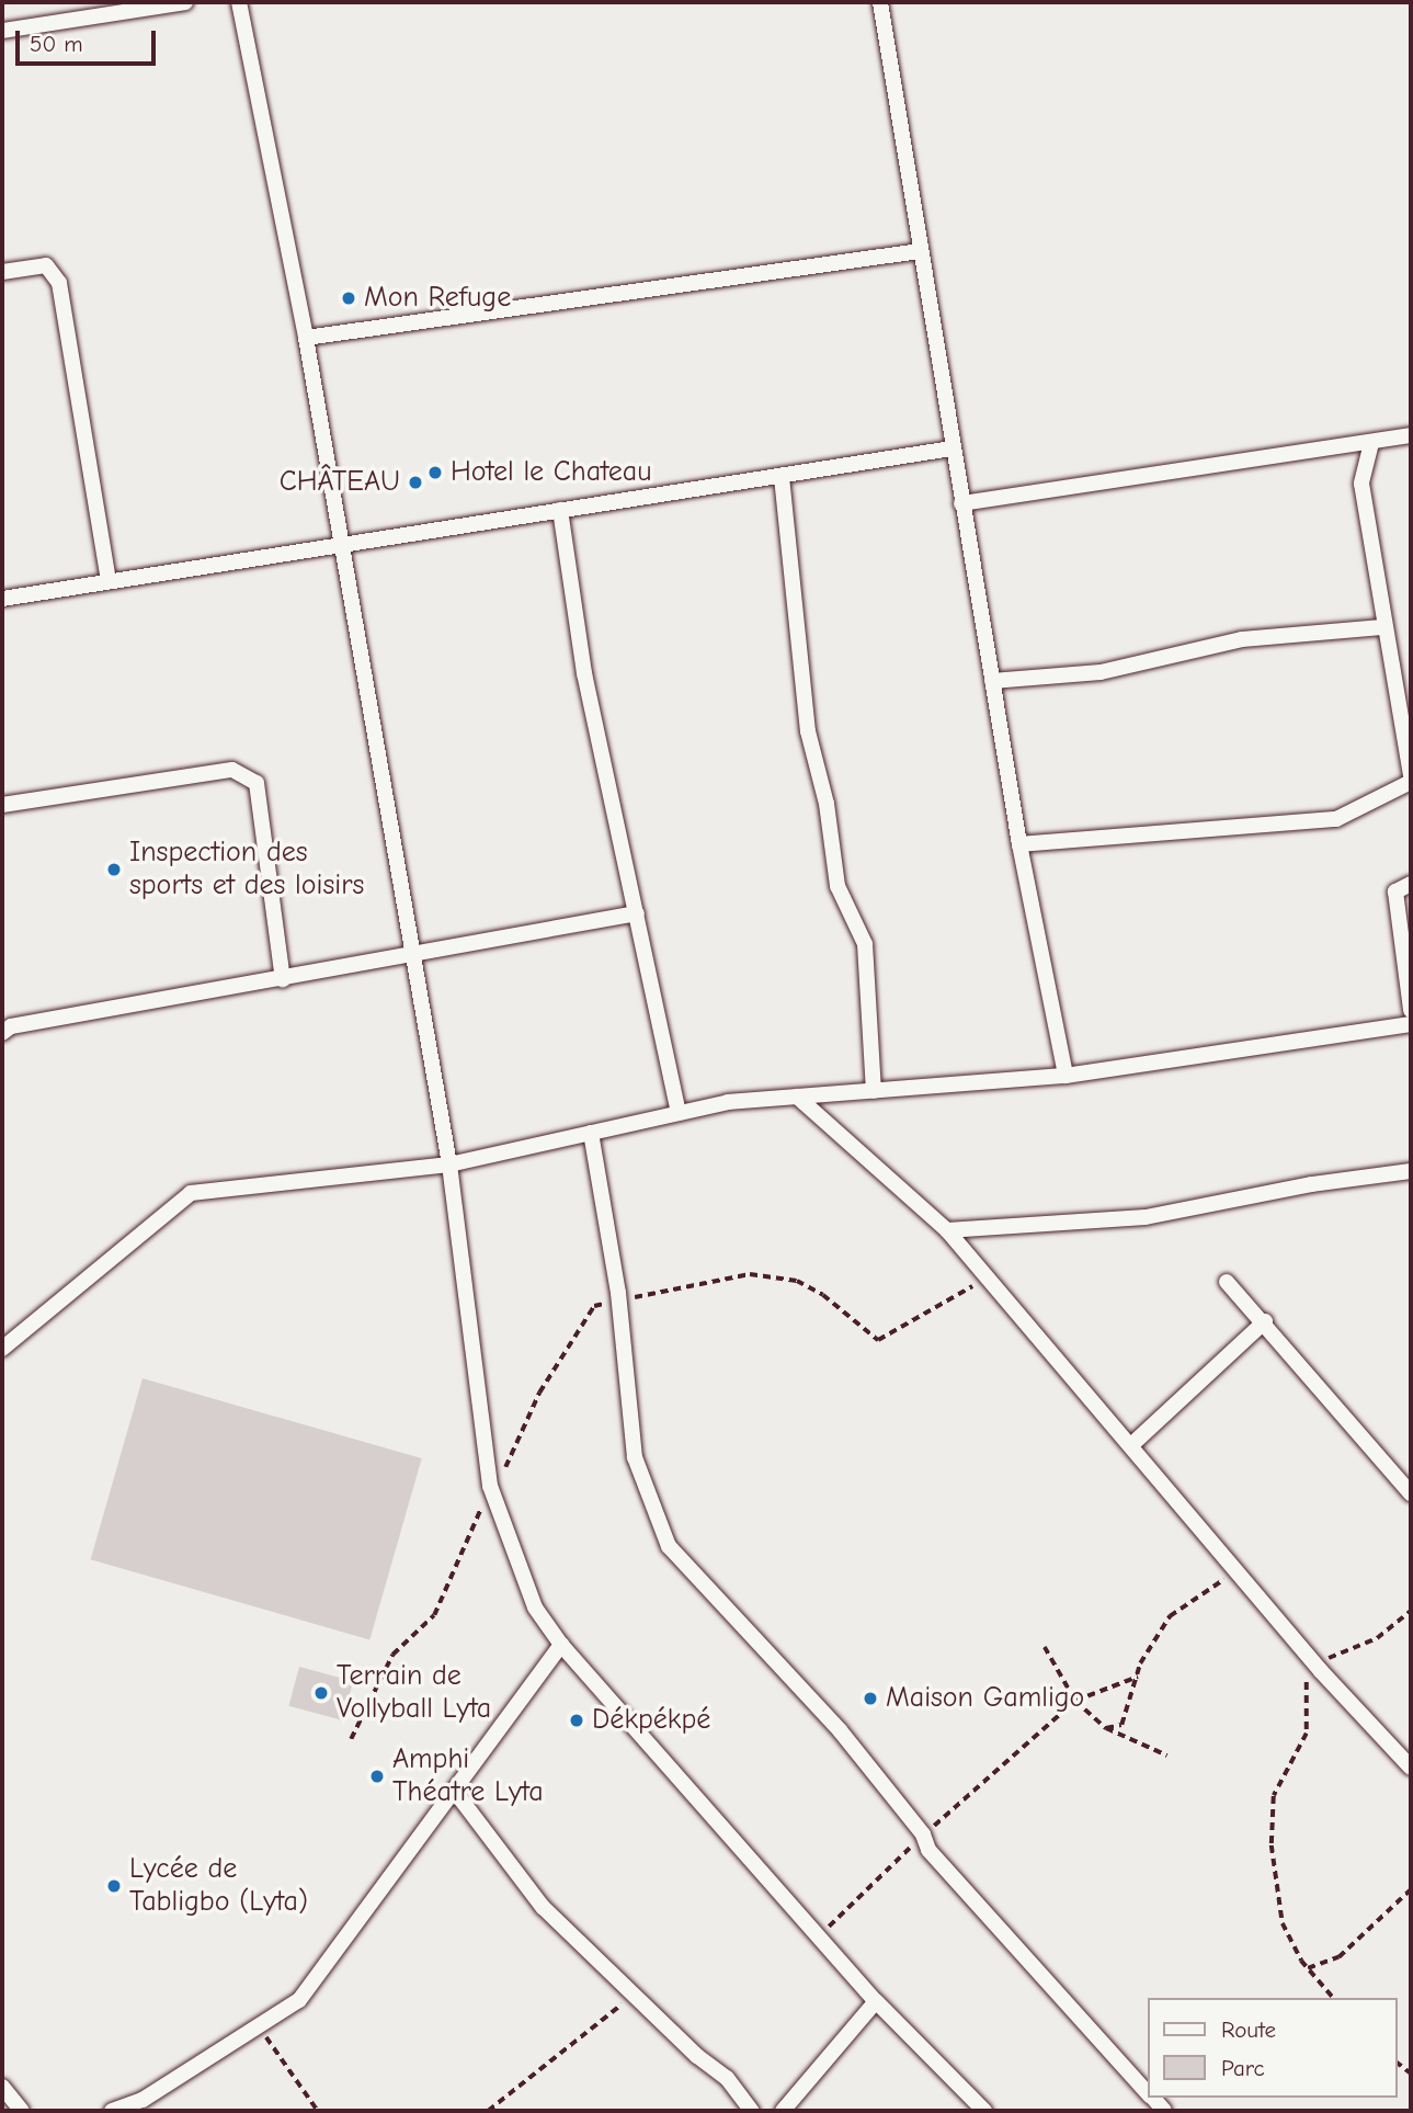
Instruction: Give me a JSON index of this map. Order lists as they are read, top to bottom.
{
  "places": [
    "Mon Refuge",
    "Hotel le Chateau",
    "CHÂTEAU",
    "Inspection des sports et des loisirs",
    "Terrain de Vollyball Lyta",
    "Maison Gamligo",
    "Dékpékpé",
    "Amphi Théatre Lyta",
    "Lycée de Tabligbo (Lyta)"
  ],
  "legend": ["Route", "Parc"],
  "scale_bar": "50 m"
}
